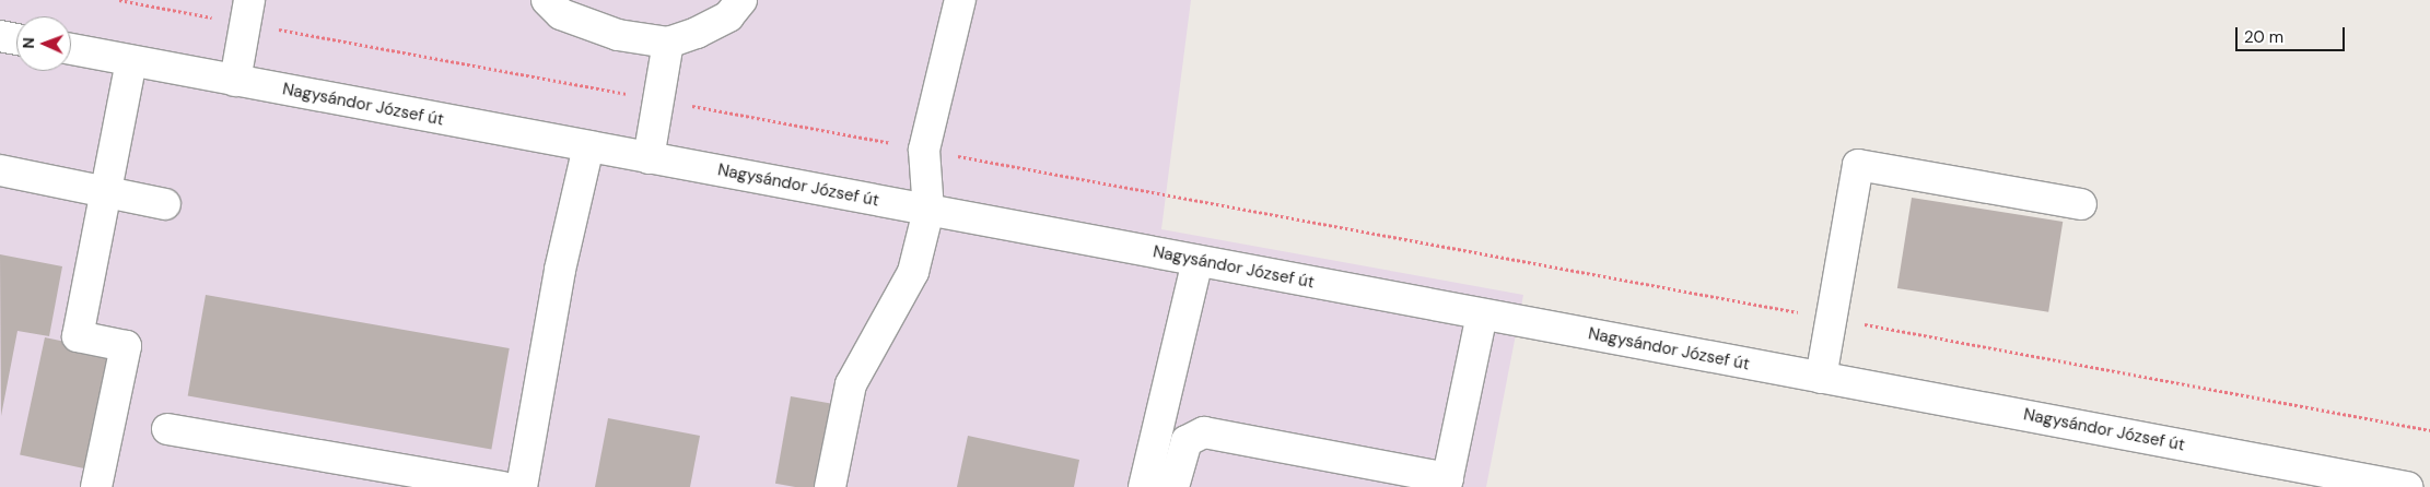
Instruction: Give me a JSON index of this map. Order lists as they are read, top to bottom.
{
  "streets": {
    "street": ["Nagysándor József út"]
  },
  "scale_bar": "20 m",
  "north": "left"
}
